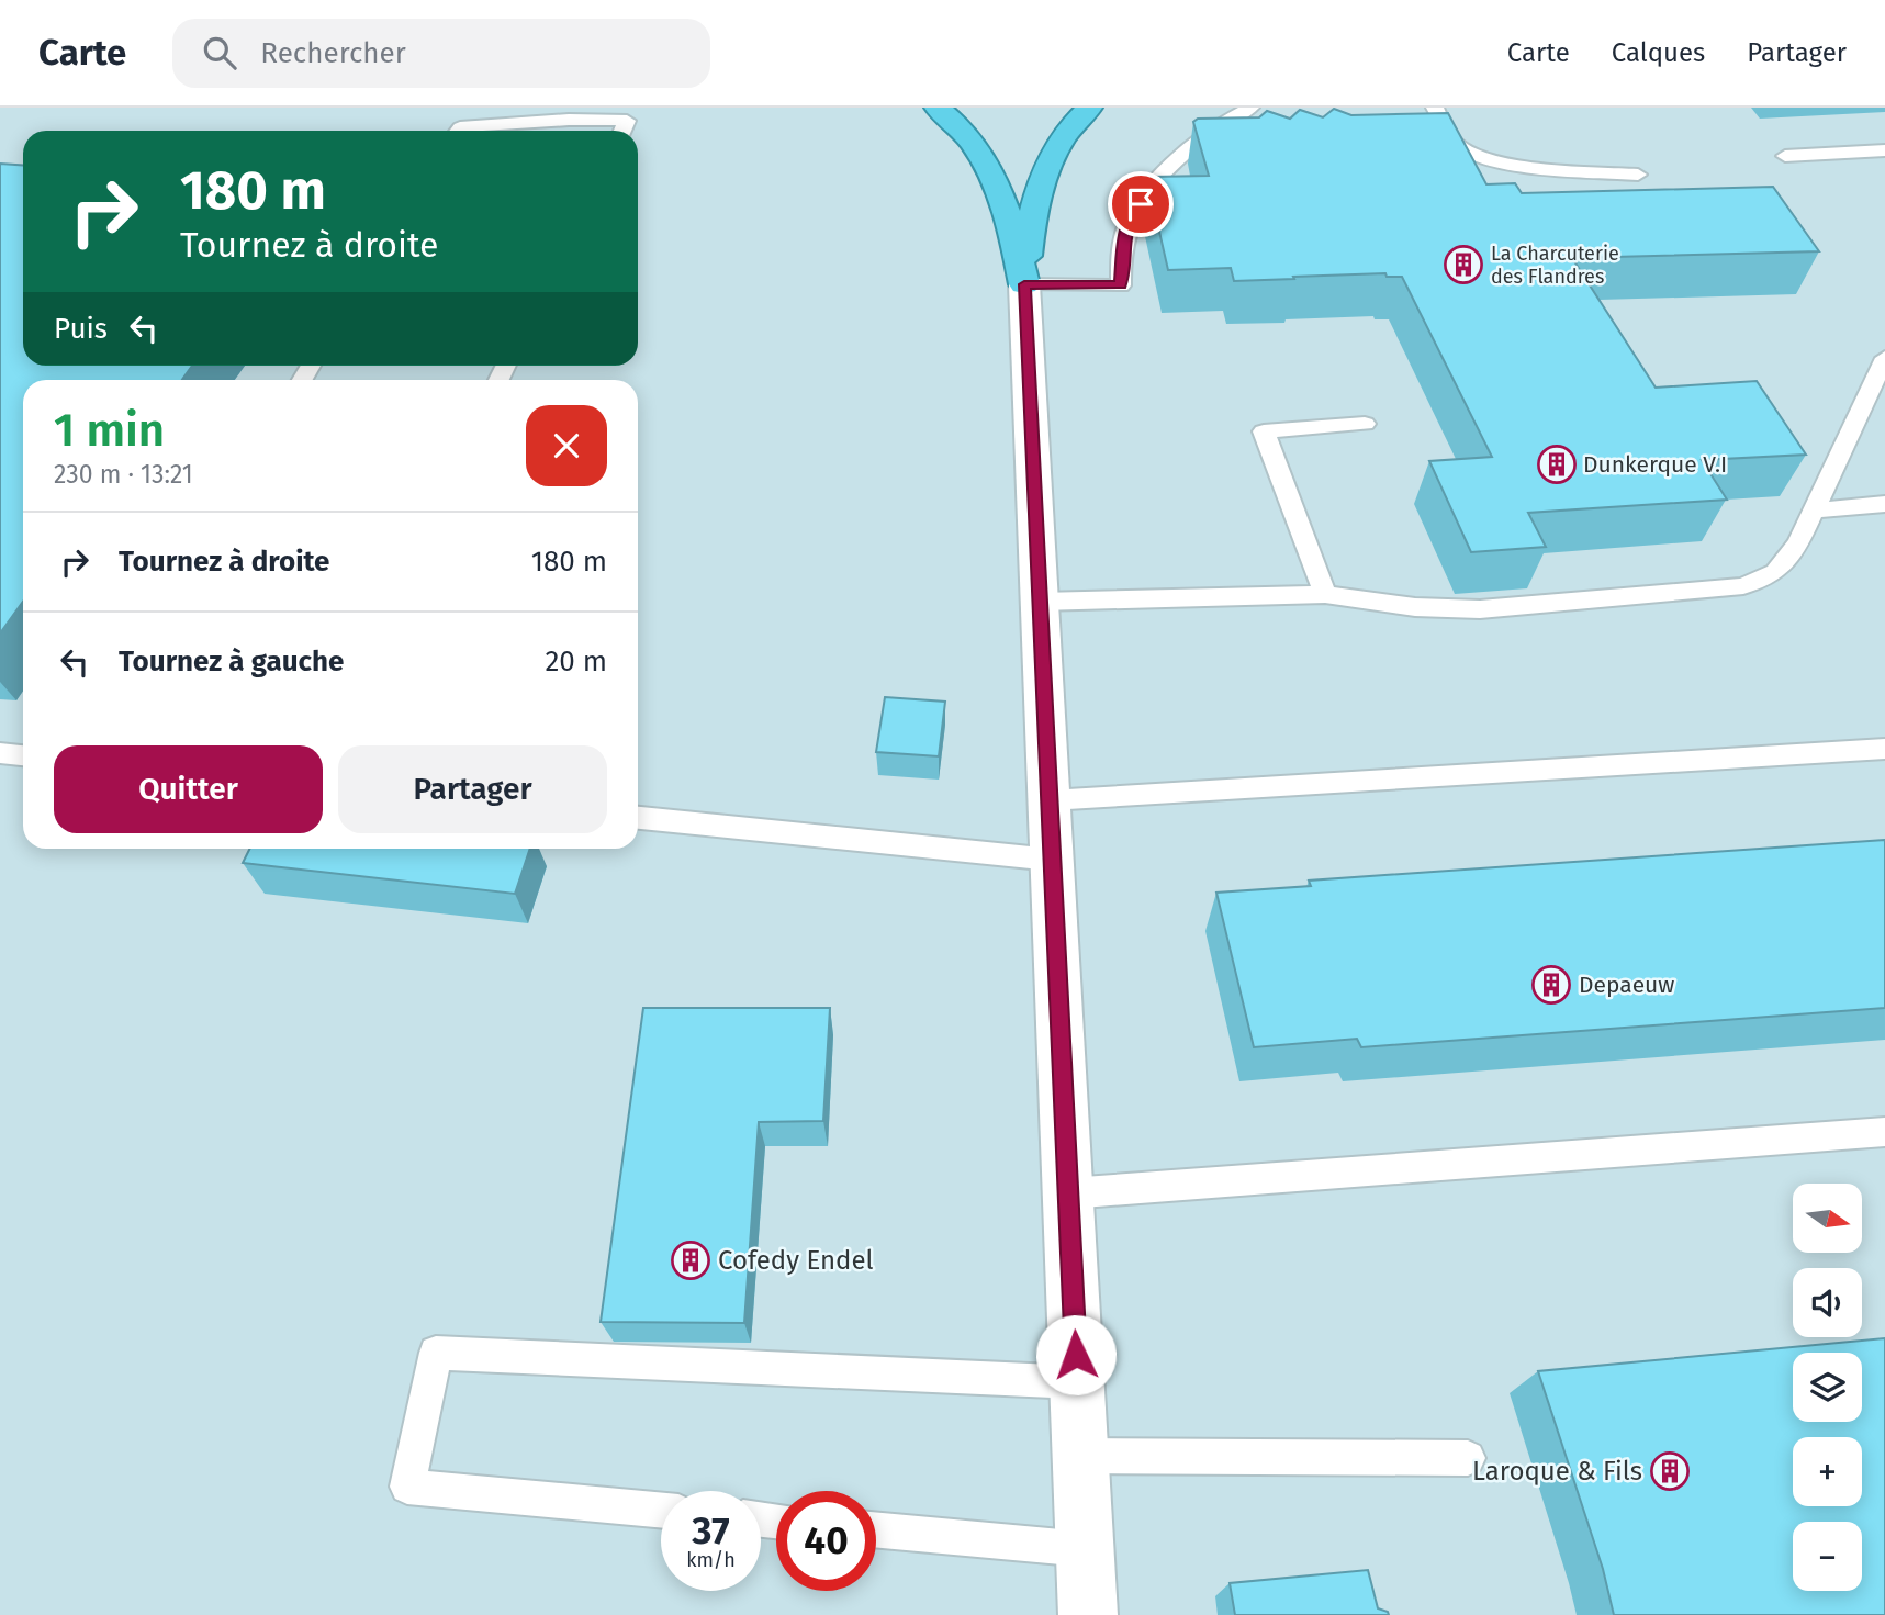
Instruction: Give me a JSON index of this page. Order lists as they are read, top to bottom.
{
  "places": {
    "building": [
      "La Charcuterie des Flandres",
      "Dunkerque V.I",
      "Depaeuw",
      "Cofedy Endel",
      "Laroque & Fils"
    ]
  },
  "north": "right",
  "page": {
    "header": "Carte",
    "search": "Rechercher",
    "nav": ["Carte", "Calques", "Partager"],
    "turn": ["180 m", "Tournez à droite"],
    "then": "Puis",
    "heading": ["1 min", "230 m · 13:21"],
    "list": [
      {
        "name": "Tournez à droite",
        "value": "180 m"
      },
      {
        "name": "Tournez à gauche",
        "value": "20 m"
      }
    ],
    "buttons": ["Quitter", "Partager"],
    "map_buttons": ["+", "−"],
    "speed": "37 km/h",
    "limit": "40"
  }
}
